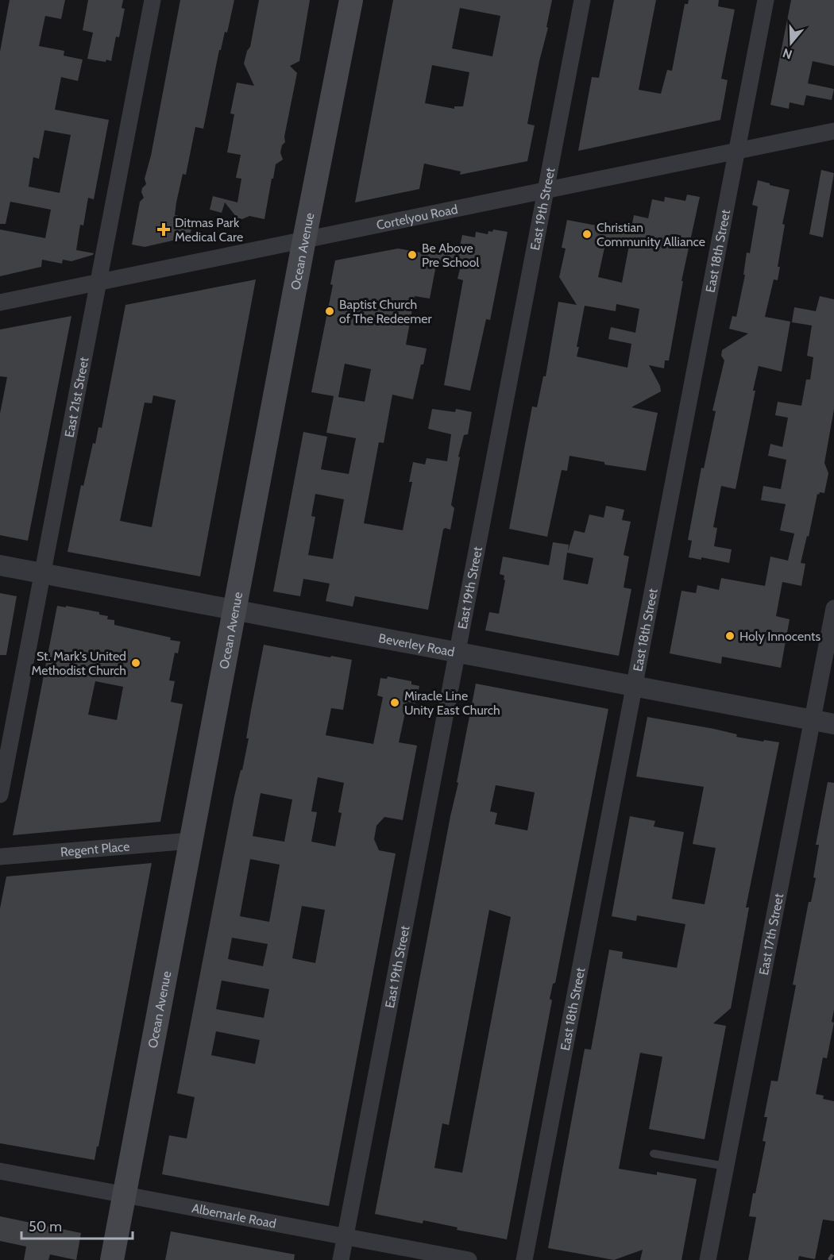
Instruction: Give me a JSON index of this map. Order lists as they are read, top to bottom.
{
  "streets": {
    "main road": ["Ocean Avenue"],
    "street": [
      "East 19th Street",
      "Cortelyou Road",
      "East 18th Street",
      "East 21st Street",
      "Beverley Road",
      "Regent Place",
      "East 17th Street",
      "Albemarle Road"
    ]
  },
  "crossings": [
    ["East 19th Street", "Cortelyou Road"],
    ["East 19th Street", "Beverley Road"],
    ["East 19th Street", "Albemarle Road"],
    ["Cortelyou Road", "Ocean Avenue"],
    ["Cortelyou Road", "East 18th Street"],
    ["Cortelyou Road", "East 21st Street"],
    ["Ocean Avenue", "Beverley Road"],
    ["Ocean Avenue", "Regent Place"],
    ["Ocean Avenue", "Albemarle Road"],
    ["East 18th Street", "Beverley Road"],
    ["East 21st Street", "Beverley Road"],
    ["Beverley Road", "East 17th Street"]
  ],
  "places": {
    "health": ["Ditmas Park Medical Care"],
    "other": [
      "Christian Community Alliance",
      "Be Above Pre School",
      "Baptist Church of The Redeemer",
      "Holy Innocents",
      "St. Mark's United Methodist Church",
      "Miracle Line Unity East Church"
    ]
  },
  "scale_bar": "50 m",
  "north": "bottom"
}
